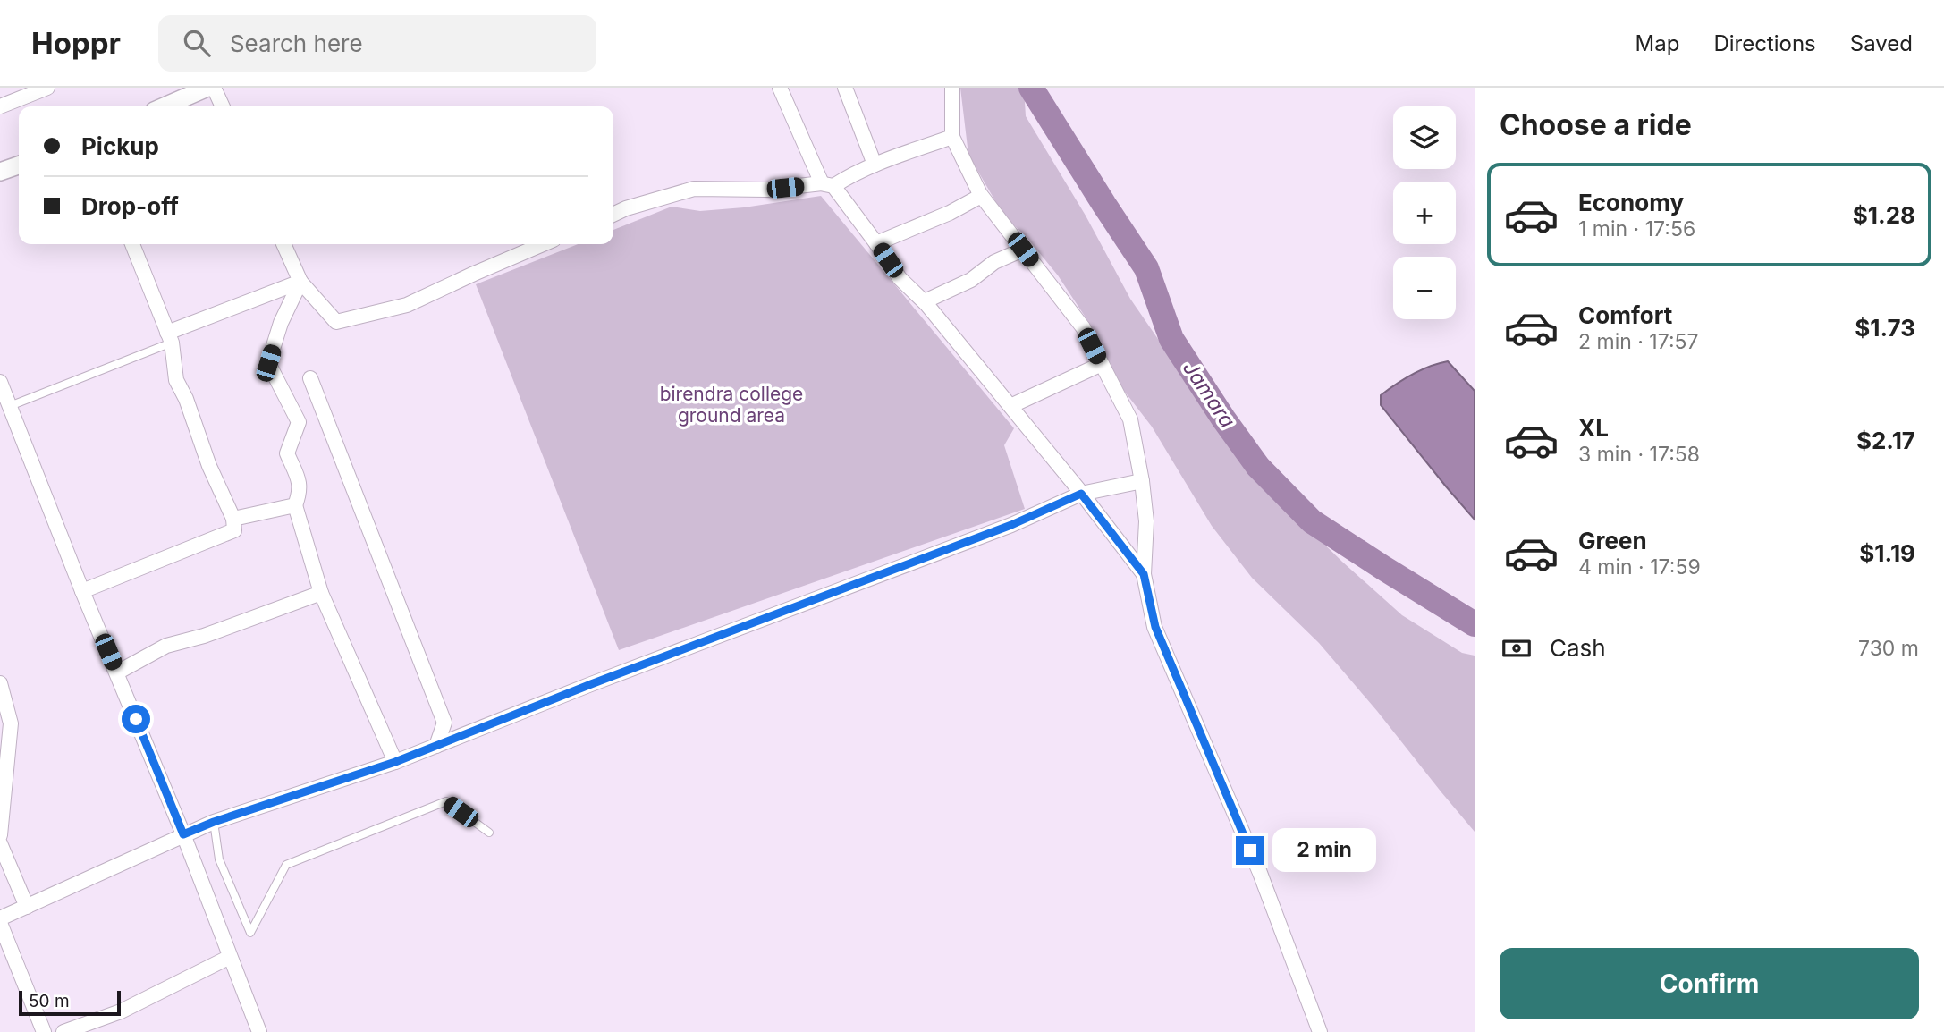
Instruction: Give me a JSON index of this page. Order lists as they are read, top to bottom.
{
  "water": ["Jamara"],
  "parks": ["birendra college ground area"],
  "scale_bar": "50 m",
  "page": {
    "header": "Hoppr",
    "search": "Search here",
    "nav": ["Map", "Directions", "Saved"],
    "heading": "Choose a ride",
    "map_buttons": ["+", "−"],
    "banner": ["Pickup", "Drop-off"],
    "list": [
      {
        "name": "Economy",
        "note": "1 min · 17:56",
        "value": "$1.28"
      },
      {
        "name": "Comfort",
        "note": "2 min · 17:57",
        "value": "$1.73"
      },
      {
        "name": "XL",
        "note": "3 min · 17:58",
        "value": "$2.17"
      },
      {
        "name": "Green",
        "note": "4 min · 17:59",
        "value": "$1.19"
      }
    ],
    "pay": ["Cash", "730 m"],
    "bubble": "2 min",
    "buttons": "Confirm",
    "scale": "50 m"
  }
}
